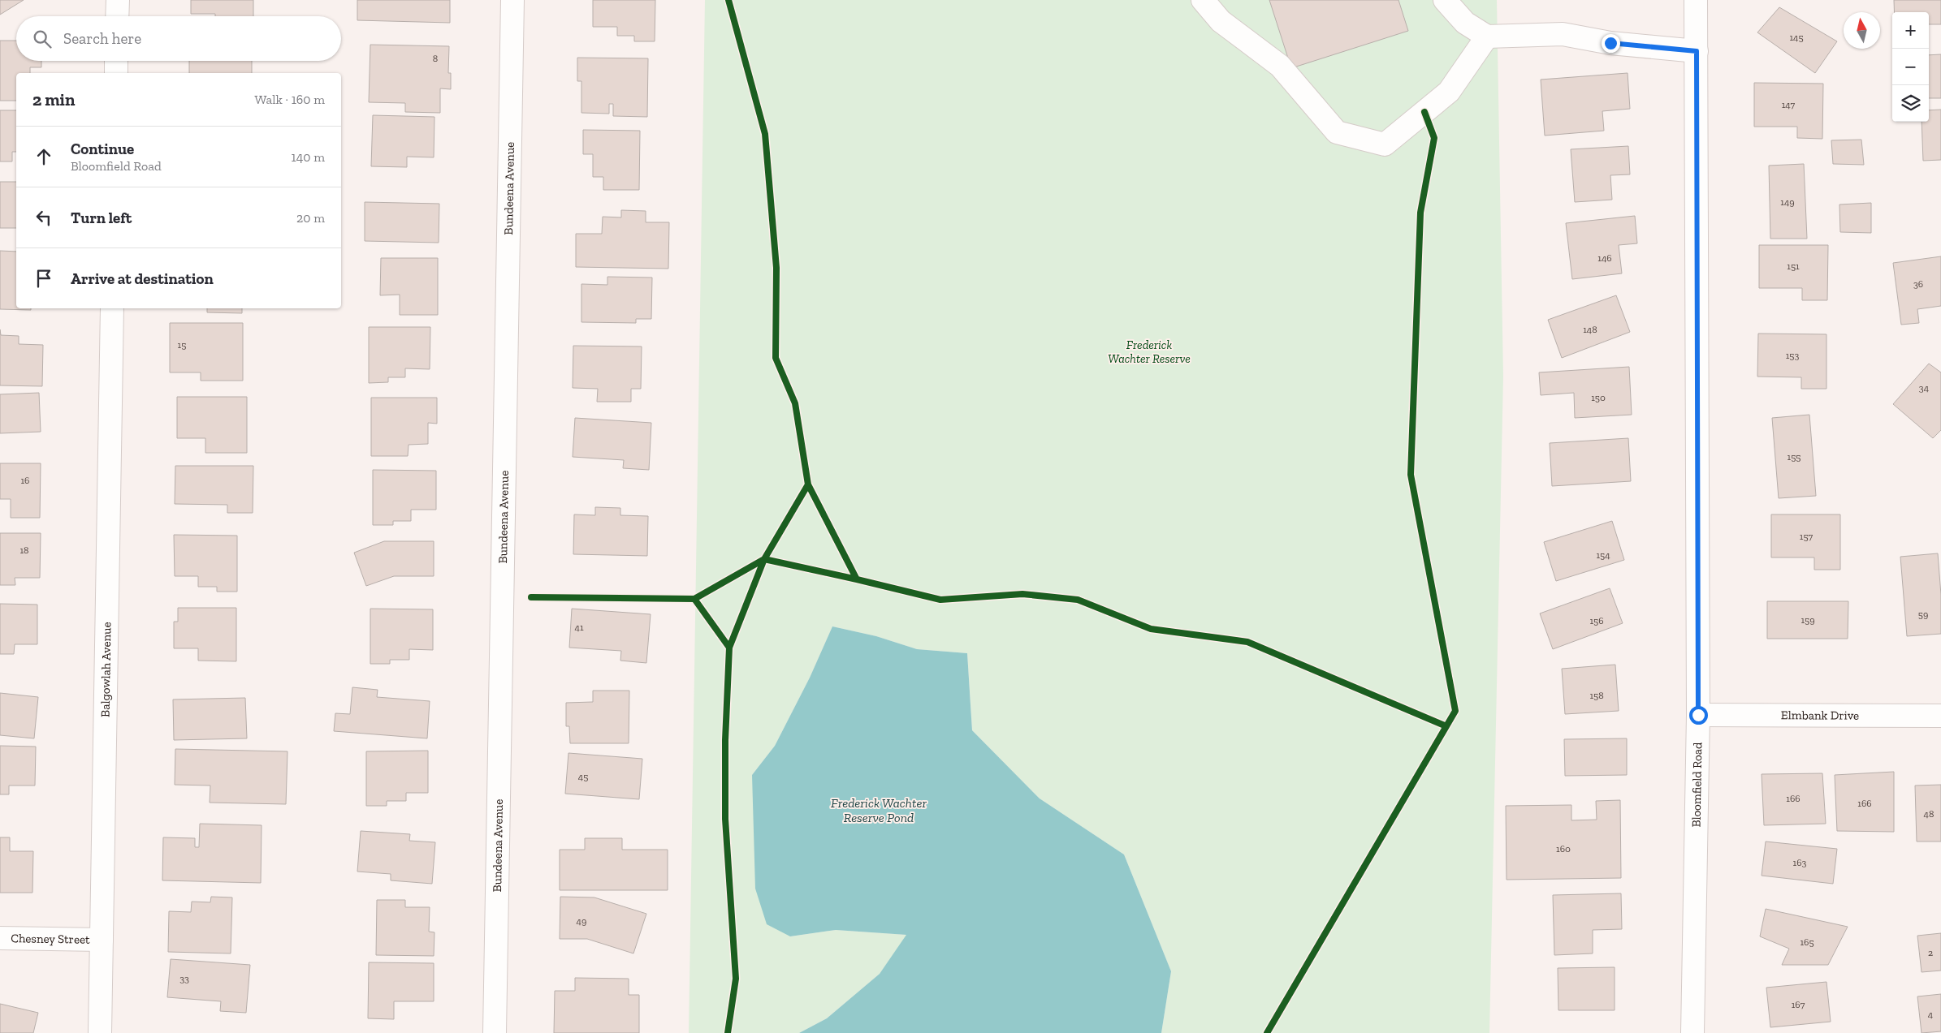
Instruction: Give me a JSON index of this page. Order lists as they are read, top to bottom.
{
  "streets": {
    "street": [
      "Bundeena Avenue",
      "Balgowlah Avenue",
      "Elmbank Drive",
      "Bloomfield Road",
      "Chesney Street"
    ]
  },
  "crossings": [
    ["Balgowlah Avenue", "Chesney Street"],
    ["Elmbank Drive", "Bloomfield Road"]
  ],
  "water": ["Frederick Wachter Reserve Pond"],
  "parks": ["Frederick Wachter Reserve"],
  "house_numbers": [
    "145",
    "8",
    "147",
    "149",
    "146",
    "151",
    "36",
    "148",
    "15",
    "153",
    "34",
    "150",
    "155",
    "16",
    "157",
    "18",
    "154",
    "59",
    "159",
    "156",
    "41",
    "158",
    "45",
    "166",
    "166",
    "48",
    "160",
    "163",
    "49",
    "165",
    "2",
    "33",
    "167",
    "4"
  ],
  "north": "top",
  "page": {
    "map_buttons": ["+", "−"],
    "search": "Search here",
    "heading": ["2 min", "Walk · 160 m"],
    "list": [
      ["Continue", "Bloomfield Road", "140 m"],
      ["Turn left", "20 m"],
      "Arrive at destination"
    ]
  }
}
